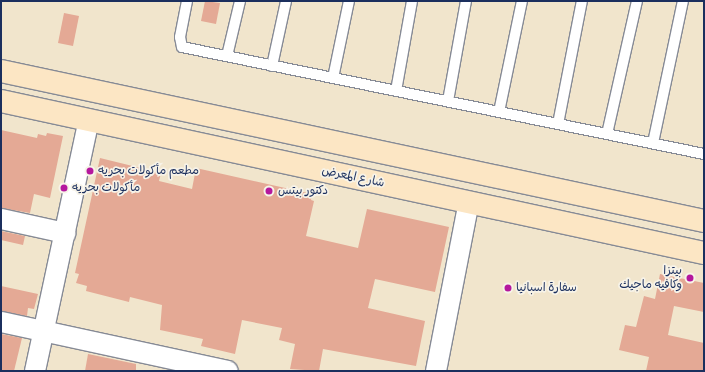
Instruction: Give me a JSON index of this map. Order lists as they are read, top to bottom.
{
  "streets": {
    "main road": ["شارع المعرض"]
  },
  "places": [
    "مطعم مأكولات بحريه",
    "مأكولات بحريه",
    "دكتور بيتس",
    "بيتزا وكافيه ماجيك",
    "سفارة اسبانيا"
  ]
}
